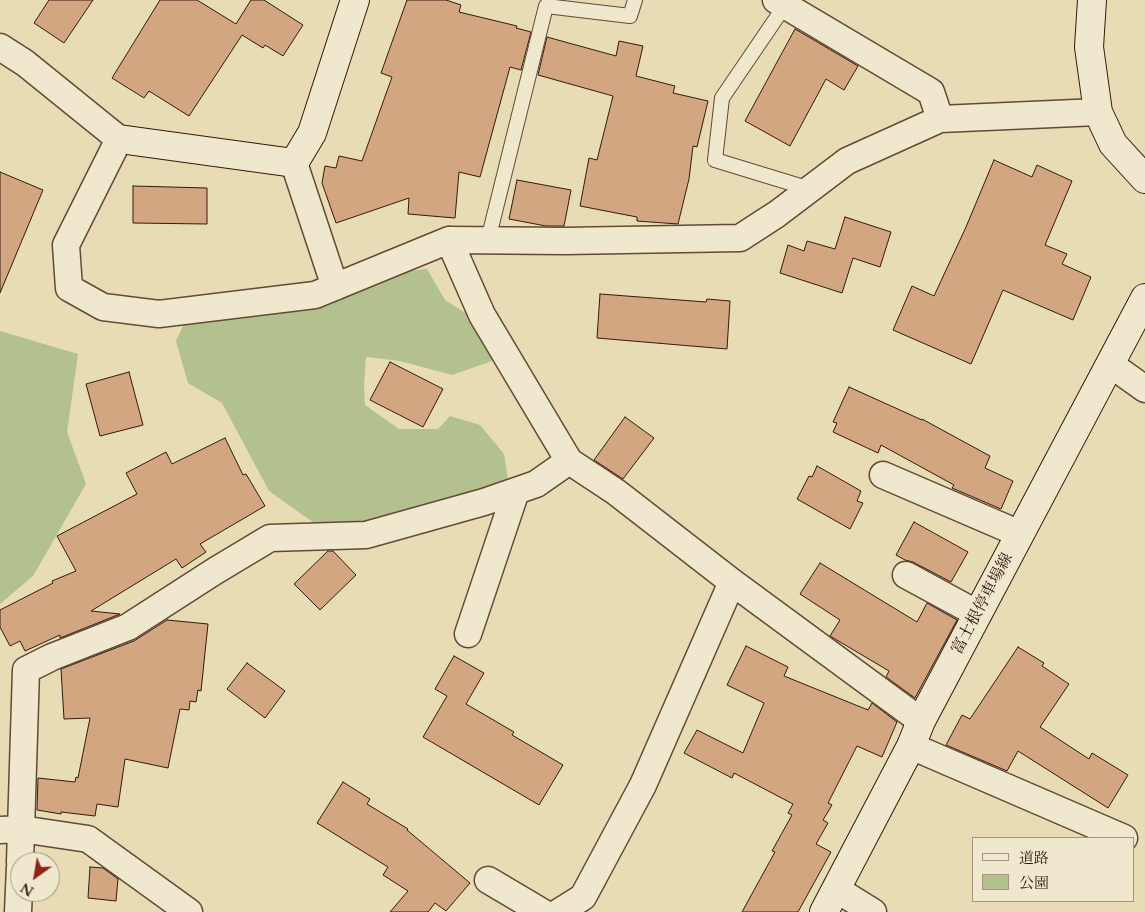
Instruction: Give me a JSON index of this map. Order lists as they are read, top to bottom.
{
  "streets": {
    "main road": ["富士根停車場線"]
  },
  "legend": ["道路", "公園"],
  "north": "bottom left"
}
